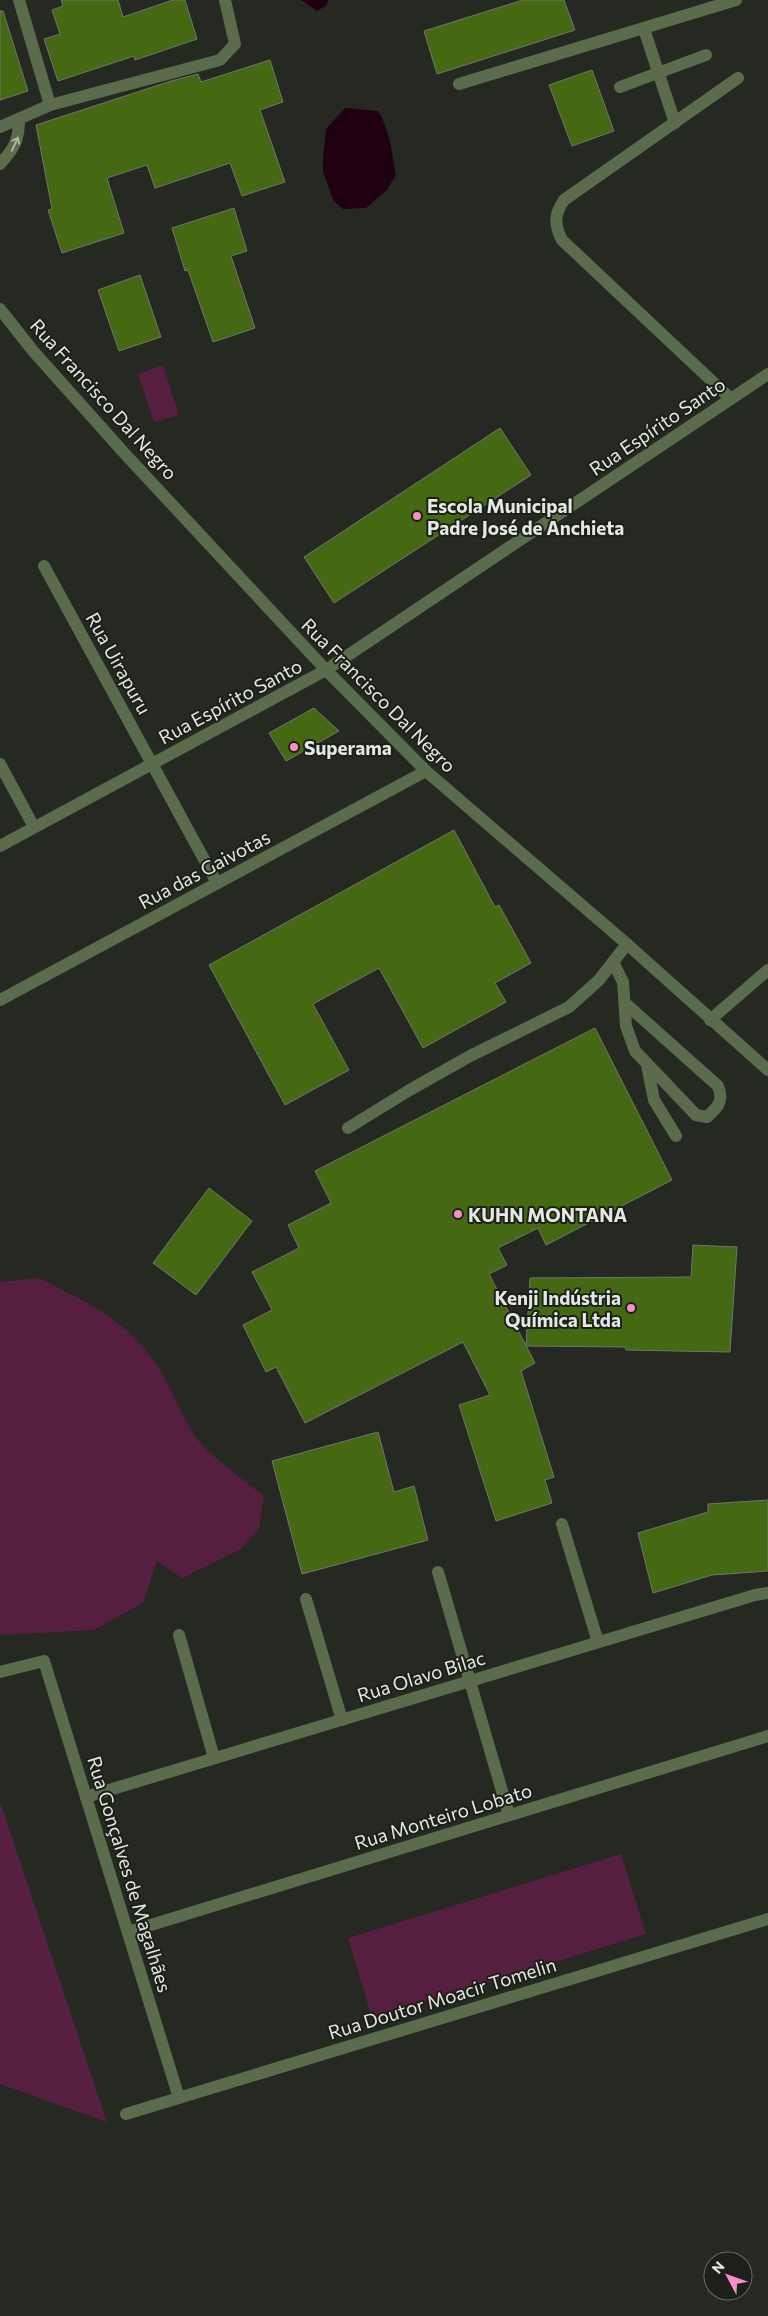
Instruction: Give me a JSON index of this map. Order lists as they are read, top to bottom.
{
  "streets": {
    "street": [
      "Rua Francisco Dal Negro",
      "Rua Espírito Santo",
      "Rua Uirapuru",
      "Rua das Gaivotas",
      "Rua Olavo Bilac",
      "Rua Monteiro Lobato",
      "Rua Gonçalves de Magalhães",
      "Rua Doutor Moacir Tomelin"
    ]
  },
  "crossings": [
    ["Rua Francisco Dal Negro", "Rua Espírito Santo"],
    ["Rua Francisco Dal Negro", "Rua das Gaivotas"],
    ["Rua Espírito Santo", "Rua Uirapuru"],
    ["Rua Uirapuru", "Rua das Gaivotas"],
    ["Rua Olavo Bilac", "Rua Gonçalves de Magalhães"],
    ["Rua Monteiro Lobato", "Rua Gonçalves de Magalhães"],
    ["Rua Gonçalves de Magalhães", "Rua Doutor Moacir Tomelin"]
  ],
  "places": [
    "Escola Municipal Padre José de Anchieta",
    "Superama",
    "KUHN MONTANA",
    "Kenji Indústria Química Ltda"
  ],
  "north": "top left"
}
